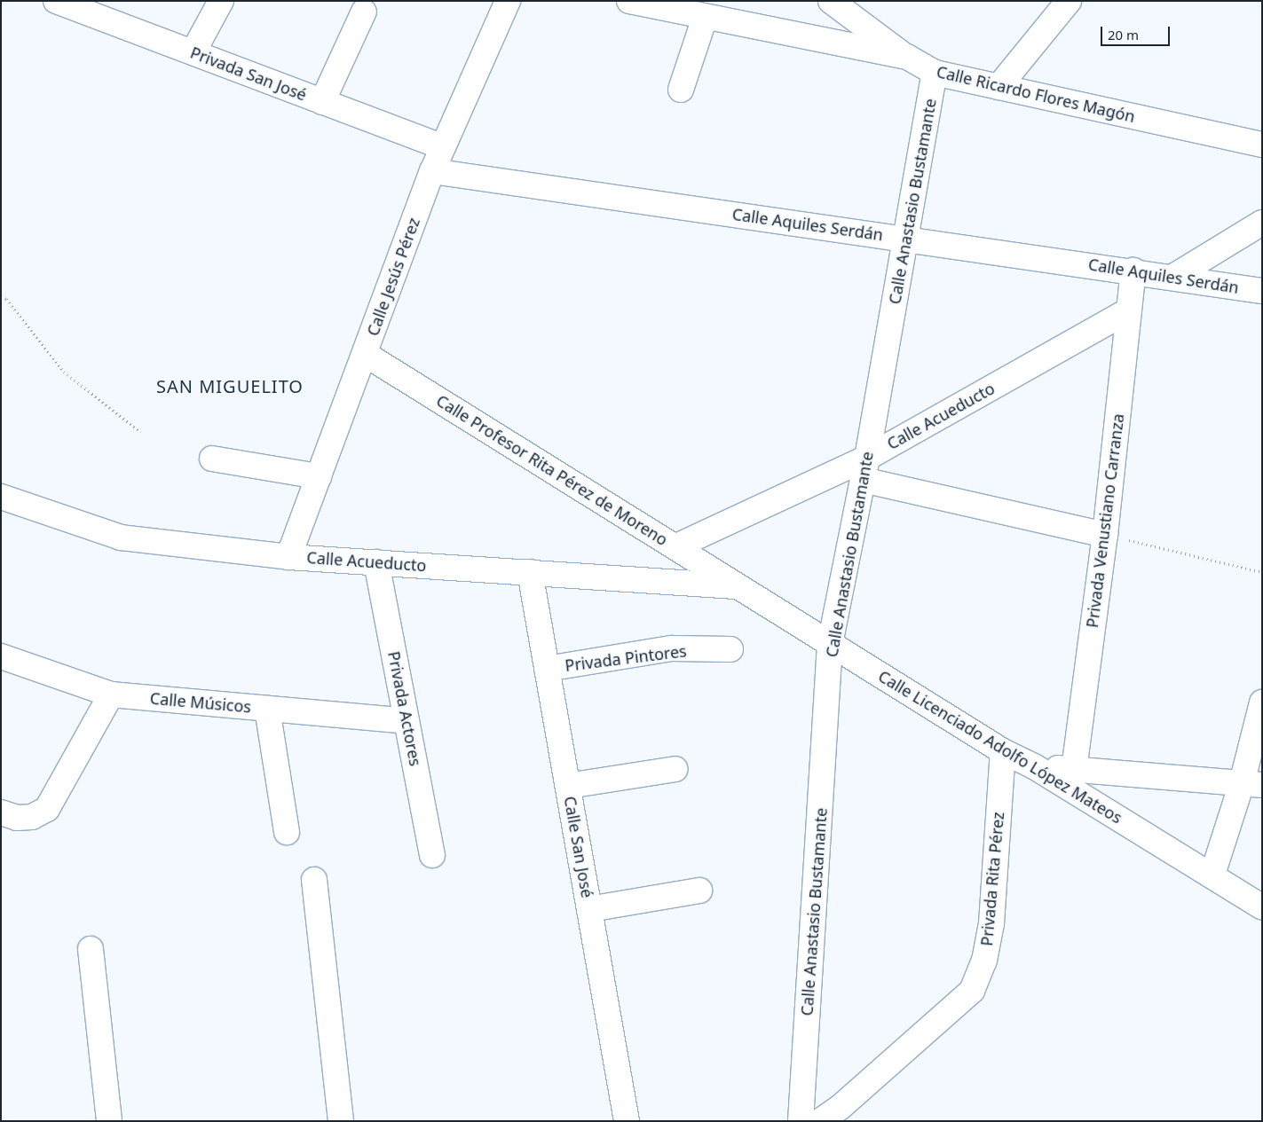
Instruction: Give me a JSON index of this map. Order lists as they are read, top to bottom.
{
  "streets": {
    "street": [
      "Privada San José",
      "Calle Ricardo Flores Magón",
      "Calle Anastasio Bustamante",
      "Calle Aquiles Serdán",
      "Calle Jesús Pérez",
      "Calle Acueducto",
      "Calle Profesor Rita Pérez de Moreno",
      "Privada Venustiano Carranza",
      "Privada Pintores",
      "Calle Músicos",
      "Privada Actores",
      "Calle Licenciado Adolfo López Mateos",
      "Calle San José",
      "Privada Rita Pérez"
    ]
  },
  "crossings": [
    ["Privada San José", "Calle Jesús Pérez"],
    ["Calle Ricardo Flores Magón", "Calle Anastasio Bustamante"],
    ["Calle Anastasio Bustamante", "Calle Aquiles Serdán"],
    ["Calle Anastasio Bustamante", "Calle Acueducto"],
    ["Calle Anastasio Bustamante", "Calle Licenciado Adolfo López Mateos"],
    ["Calle Aquiles Serdán", "Calle Jesús Pérez"],
    ["Calle Aquiles Serdán", "Privada Venustiano Carranza"],
    ["Calle Jesús Pérez", "Calle Acueducto"],
    ["Calle Jesús Pérez", "Calle Profesor Rita Pérez de Moreno"],
    ["Calle Acueducto", "Calle Profesor Rita Pérez de Moreno"],
    ["Calle Acueducto", "Privada Venustiano Carranza"],
    ["Calle Acueducto", "Privada Actores"],
    ["Calle Acueducto", "Calle Licenciado Adolfo López Mateos"],
    ["Calle Acueducto", "Calle San José"],
    ["Calle Profesor Rita Pérez de Moreno", "Calle Licenciado Adolfo López Mateos"],
    ["Privada Pintores", "Calle San José"],
    ["Calle Músicos", "Privada Actores"],
    ["Calle Licenciado Adolfo López Mateos", "Privada Rita Pérez"]
  ],
  "districts": ["SAN MIGUELITO"],
  "scale_bar": "20 m"
}
